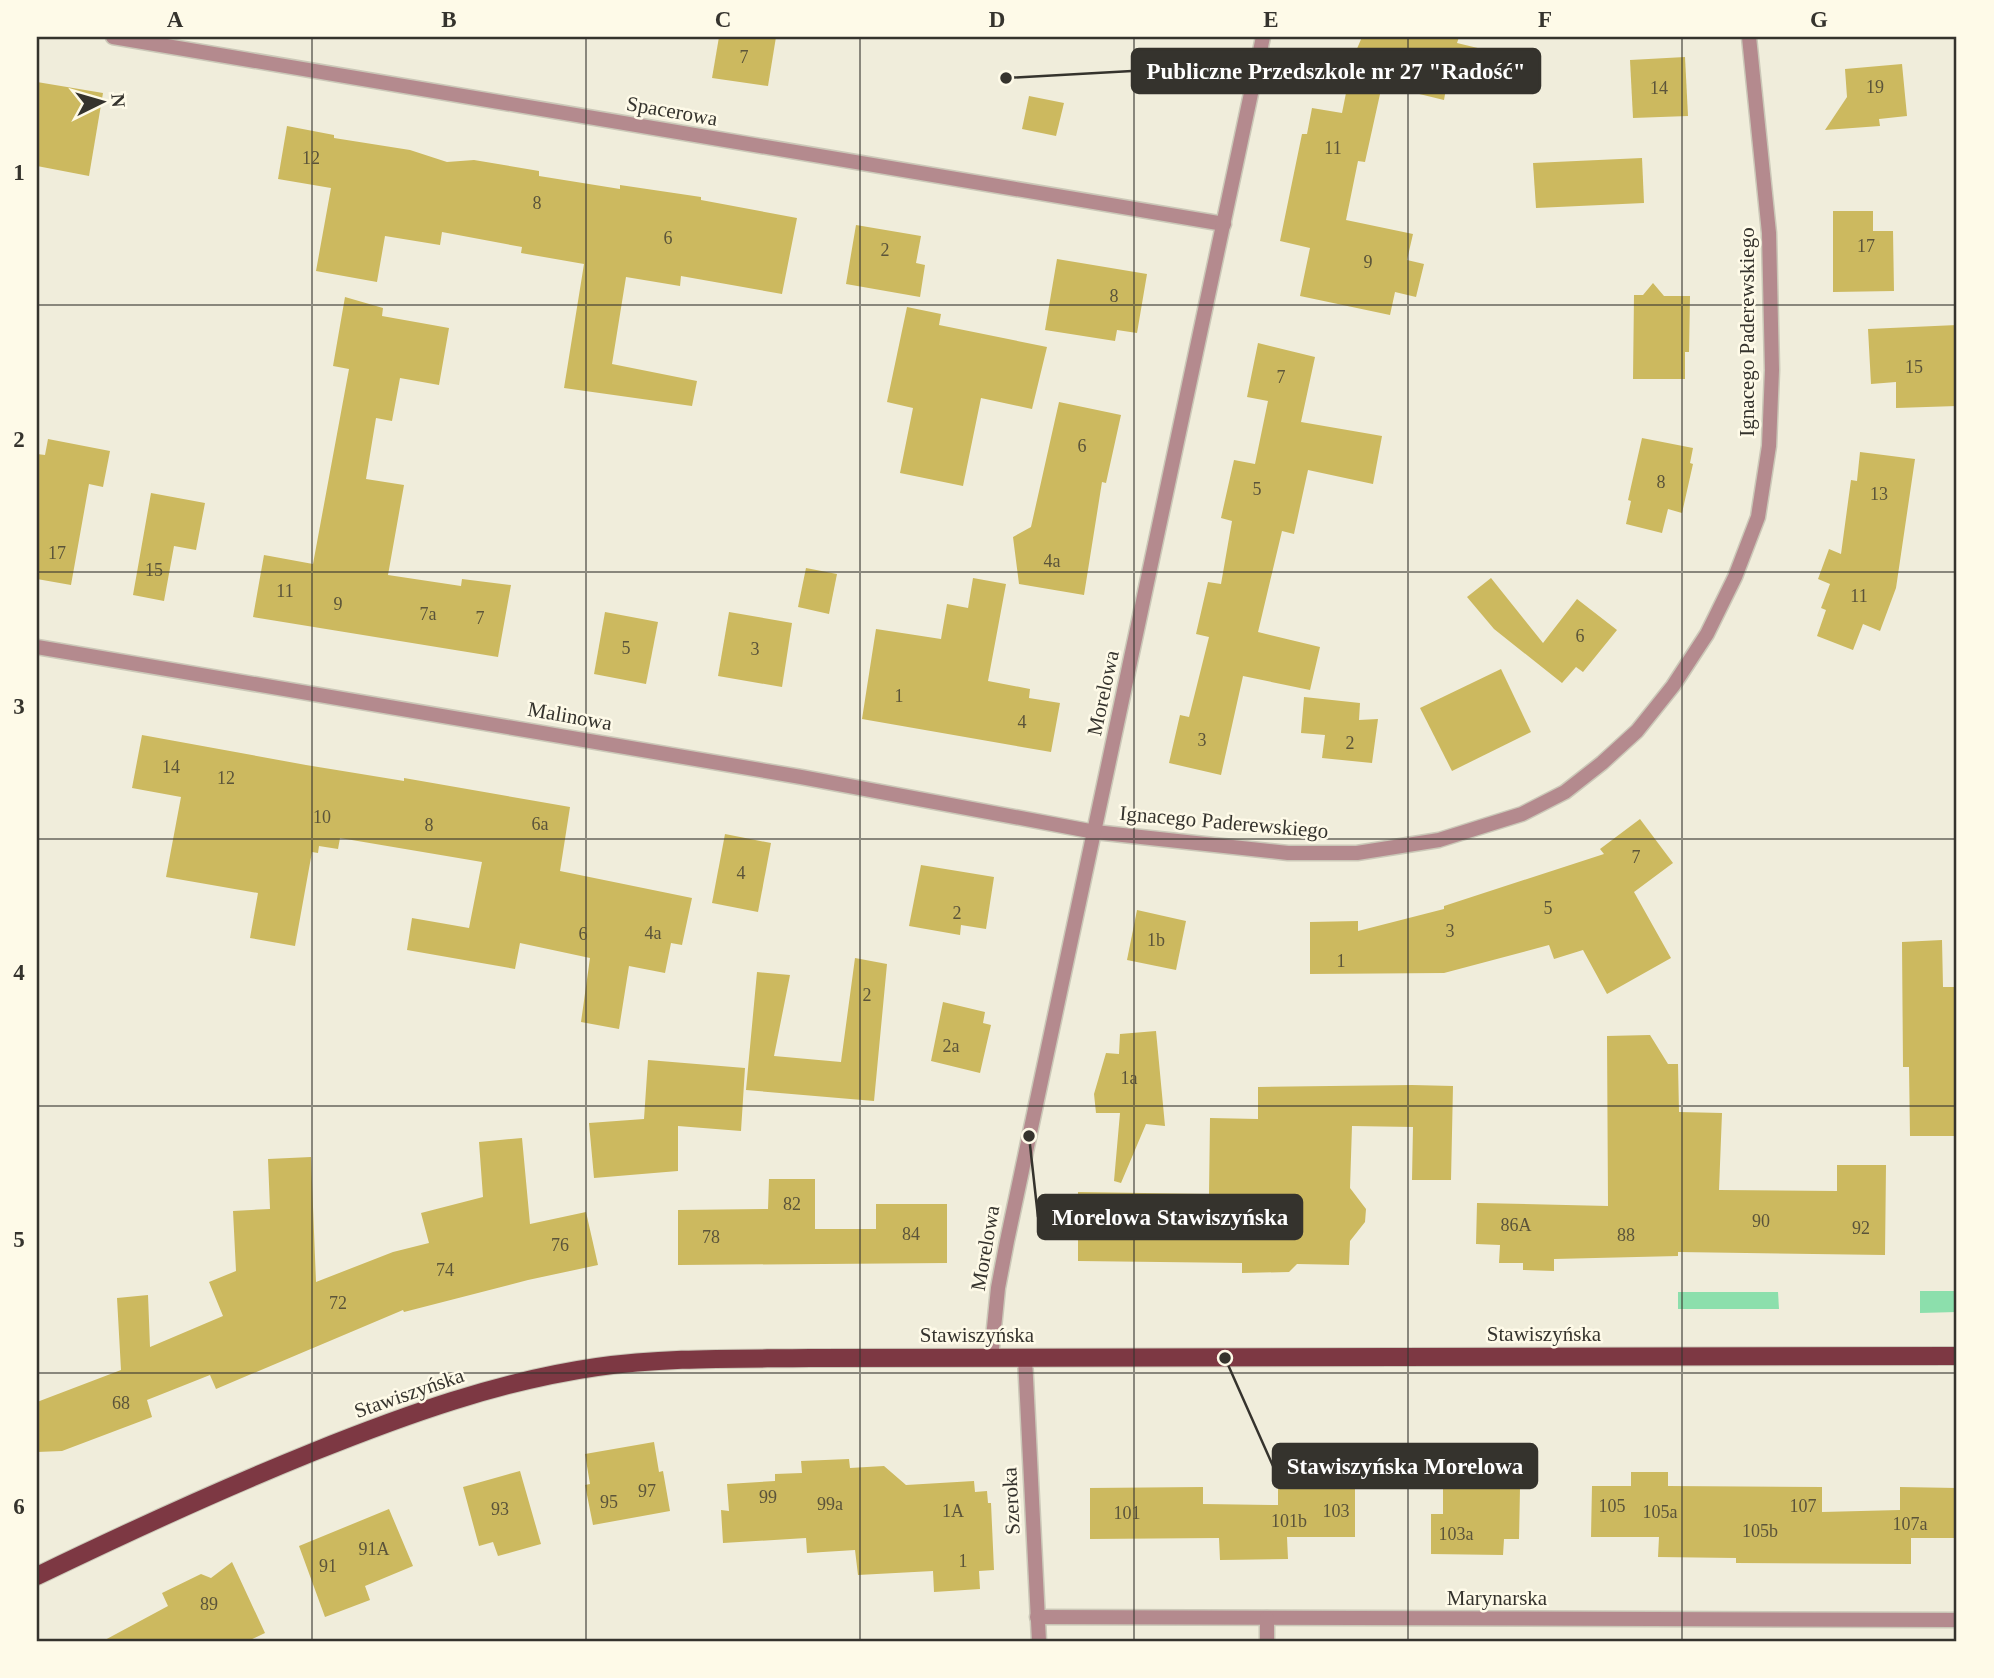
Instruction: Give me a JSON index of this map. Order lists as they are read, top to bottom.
{
  "streets": {
    "main road": ["Stawiszyńska"],
    "street": [
      "Spacerowa",
      "Ignacego Paderewskiego",
      "Morelowa",
      "Malinowa",
      "Szeroka",
      "Marynarska"
    ]
  },
  "crossings": [
    ["Spacerowa", "Morelowa"],
    ["Ignacego Paderewskiego", "Morelowa"],
    ["Ignacego Paderewskiego", "Malinowa"],
    ["Morelowa", "Malinowa"],
    ["Morelowa", "Stawiszyńska"],
    ["Stawiszyńska", "Szeroka"],
    ["Szeroka", "Marynarska"]
  ],
  "places": ["Publiczne Przedszkole nr 27 \"Radość\"", "Morelowa Stawiszyńska", "Stawiszyńska Morelowa"],
  "house_numbers": [
    "7",
    "19",
    "14",
    "11",
    "12",
    "8",
    "6",
    "17",
    "2",
    "9",
    "8",
    "15",
    "7",
    "6",
    "8",
    "5",
    "13",
    "17",
    "4a",
    "15",
    "11",
    "11",
    "9",
    "7a",
    "7",
    "6",
    "5",
    "3",
    "1",
    "4",
    "3",
    "2",
    "14",
    "12",
    "10",
    "6a",
    "8",
    "7",
    "4",
    "5",
    "2",
    "3",
    "4a",
    "6",
    "1b",
    "1",
    "2",
    "2a",
    "1a",
    "82",
    "90",
    "86A",
    "92",
    "84",
    "88",
    "78",
    "76",
    "74",
    "72",
    "68",
    "97",
    "99",
    "95",
    "99a",
    "105",
    "107",
    "93",
    "1A",
    "103",
    "105a",
    "101",
    "101b",
    "107a",
    "105b",
    "103a",
    "91A",
    "1",
    "91",
    "89"
  ],
  "north": "right",
  "grid": {
    "columns": [
      "A",
      "B",
      "C",
      "D",
      "E",
      "F",
      "G"
    ],
    "rows": [
      "1",
      "2",
      "3",
      "4",
      "5",
      "6"
    ]
  }
}
